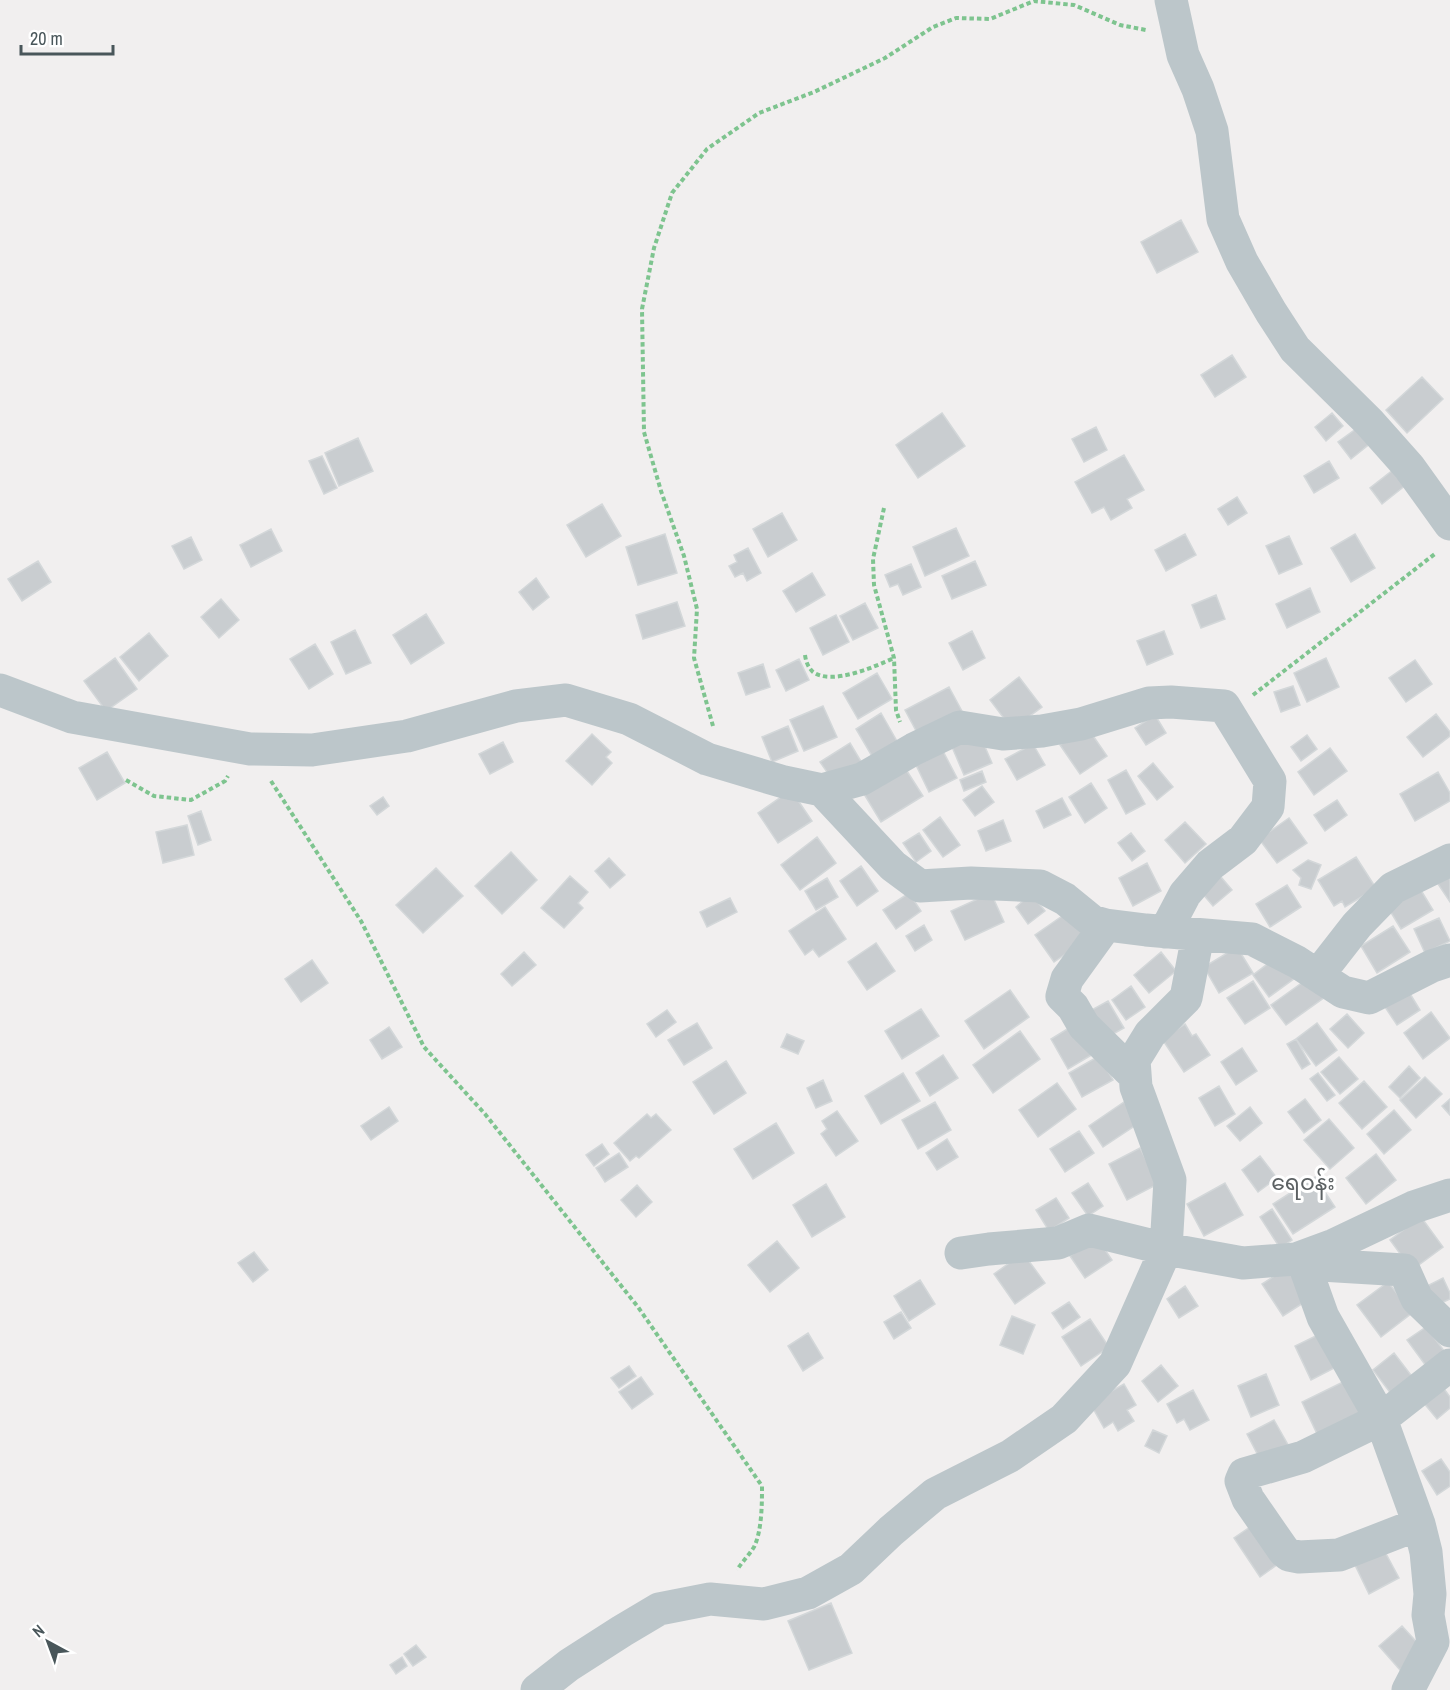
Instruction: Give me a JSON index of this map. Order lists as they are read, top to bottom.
{
  "districts": ["ရေဝန်း"],
  "scale_bar": "20 m",
  "north": "top left"
}
